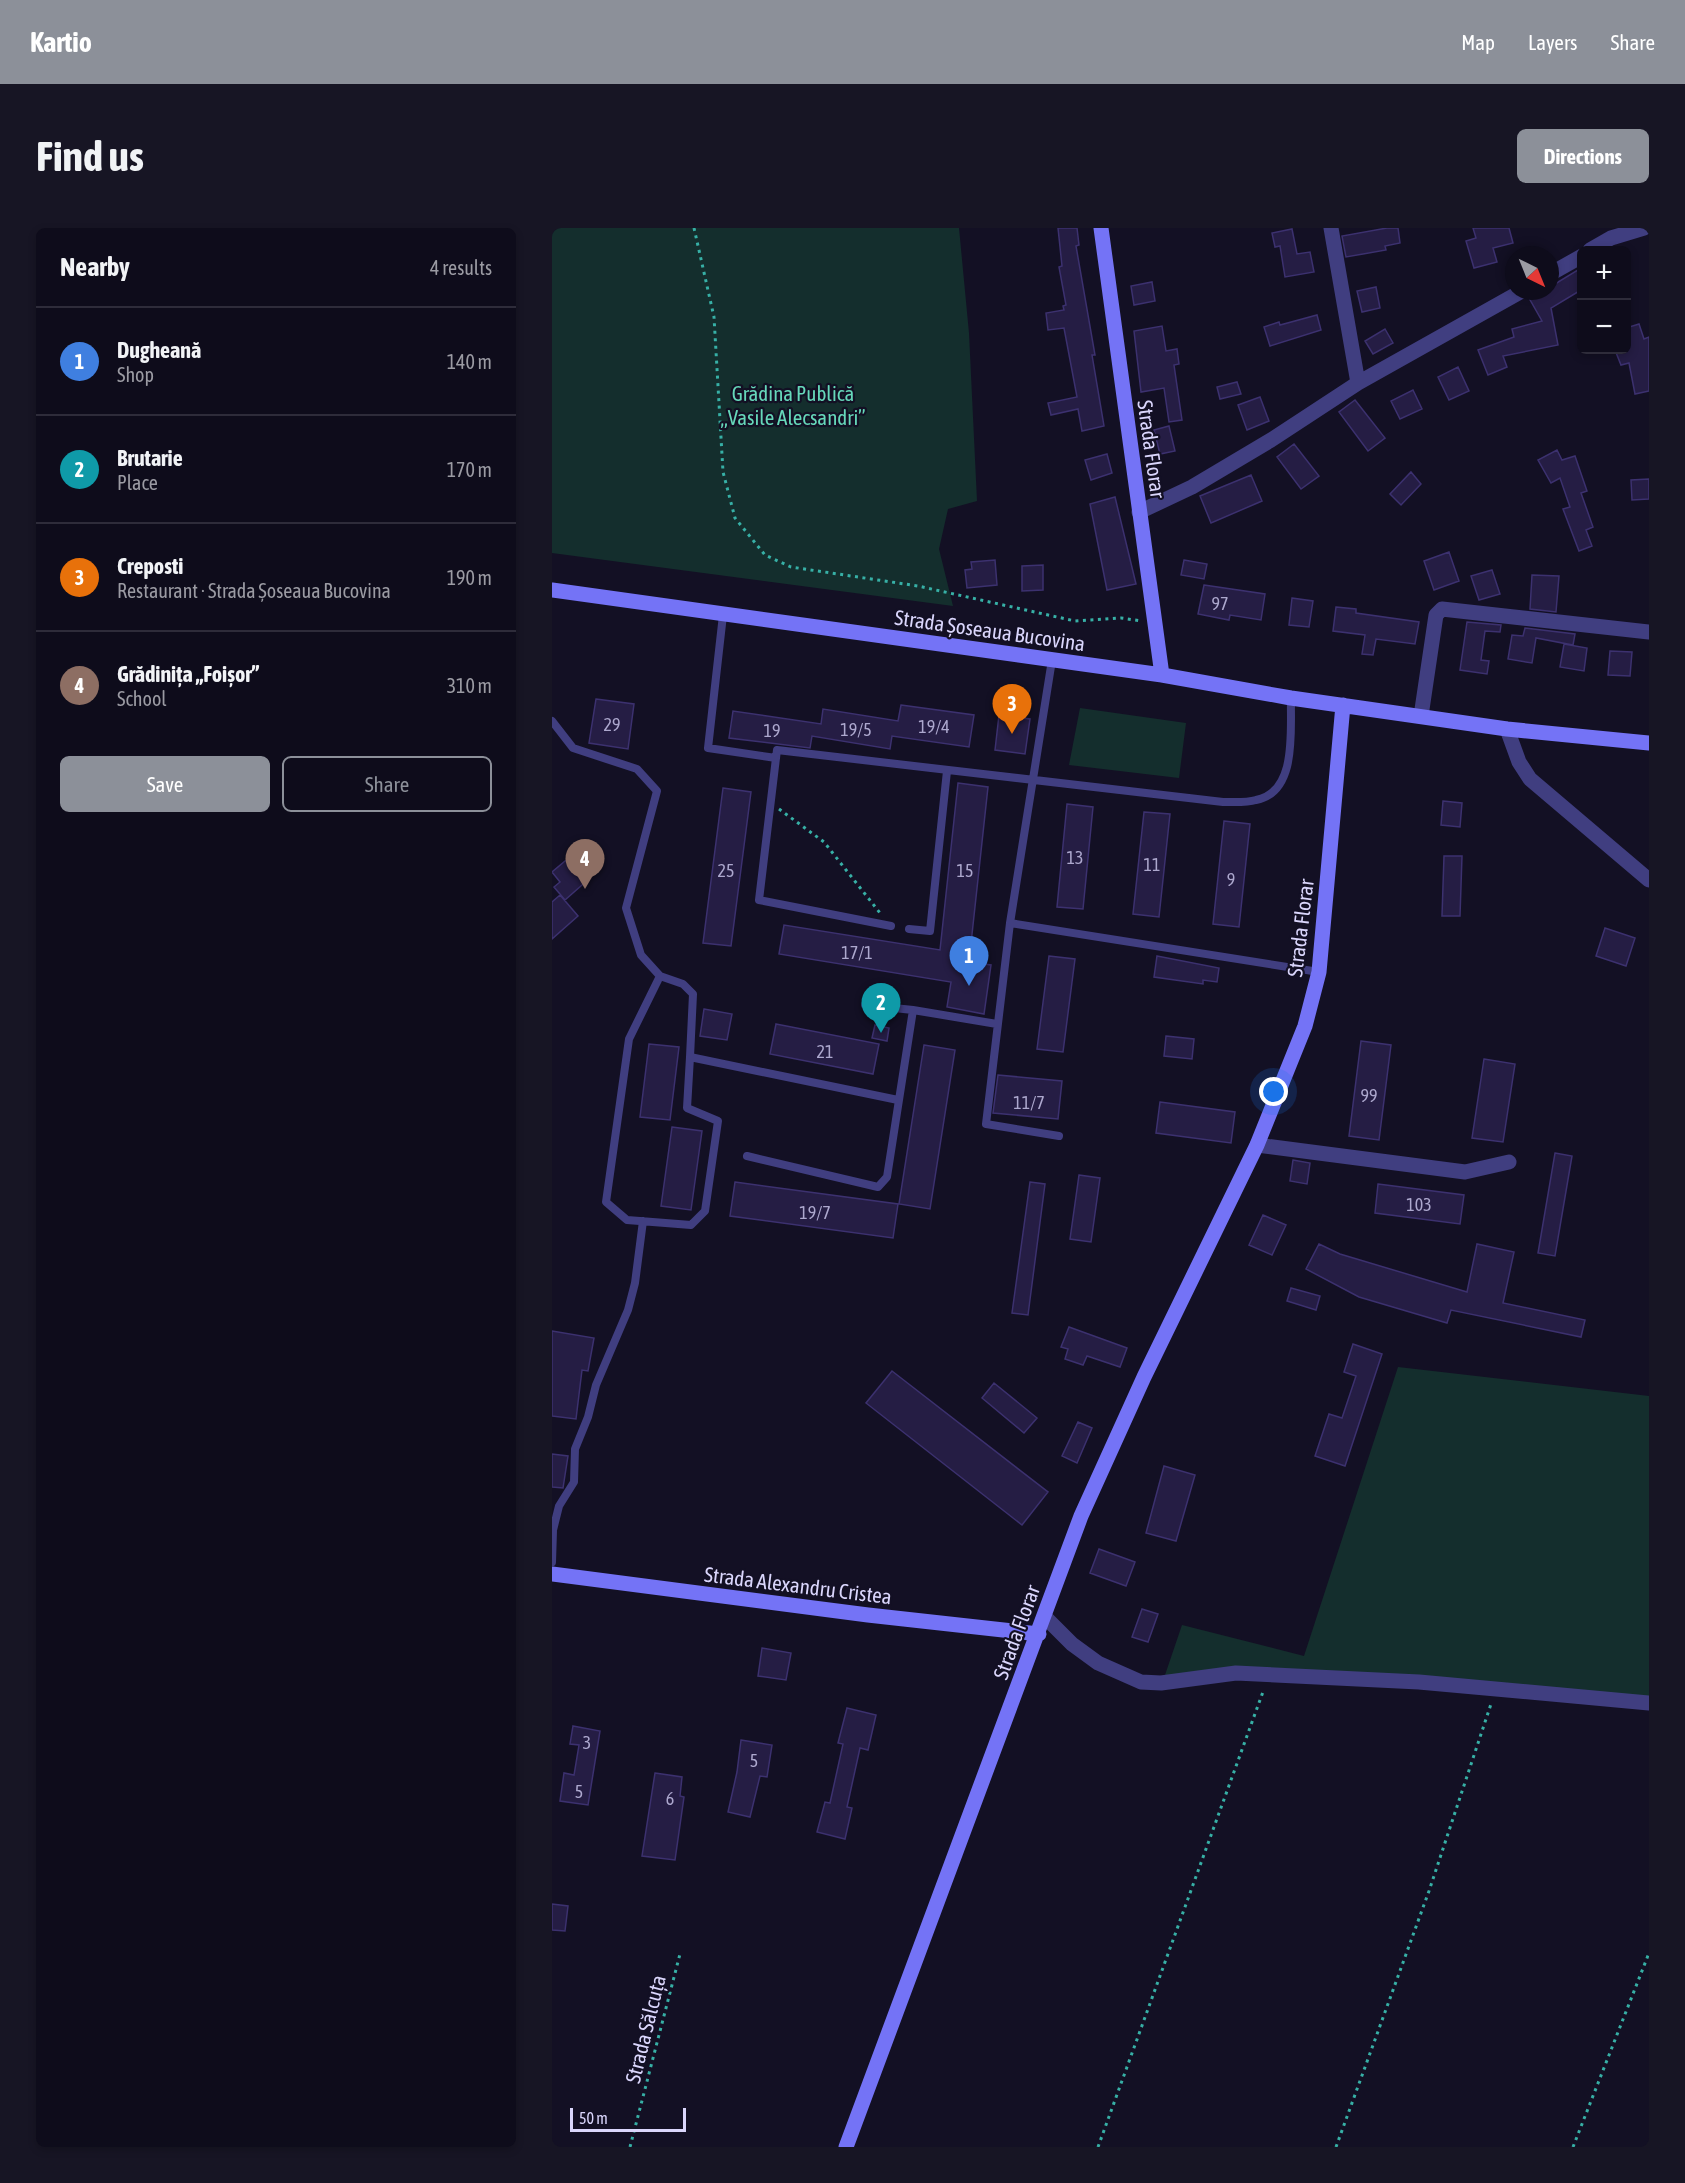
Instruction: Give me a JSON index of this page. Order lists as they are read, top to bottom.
{
  "streets": {
    "street": ["Strada Florar", "Strada Șoseaua Bucovina", "Strada Alexandru Cristea"],
    "path": ["Strada Sălcuța"]
  },
  "crossings": [
    ["Strada Florar", "Strada Șoseaua Bucovina"],
    ["Strada Florar", "Strada Alexandru Cristea"]
  ],
  "parks": ["Grădina Publică „Vasile Alecsandri”"],
  "house_numbers": [
    "97",
    "29",
    "19/4",
    "19/5",
    "19",
    "13",
    "11",
    "25",
    "15",
    "9",
    "17/1",
    "21",
    "99",
    "11/7",
    "103",
    "19/7",
    "3",
    "5",
    "5",
    "6"
  ],
  "scale_bar": "50 m",
  "north": "bottom right",
  "page": {
    "header": "Kartio",
    "nav": ["Map", "Layers", "Share"],
    "buttons": [
      "Directions",
      ["Save", "Share"]
    ],
    "title": "Find us",
    "heading": ["Nearby", "4 results"],
    "map_buttons": ["+", "−"],
    "list": [
      {
        "mark": "1",
        "name": "Dugheană",
        "note": "Shop",
        "value": "140 m"
      },
      {
        "mark": "2",
        "name": "Brutarie",
        "note": "Place",
        "value": "170 m"
      },
      {
        "mark": "3",
        "name": "Creposti",
        "note": "Restaurant · Strada Șoseaua Bucovina",
        "value": "190 m"
      },
      {
        "mark": "4",
        "name": "Grădinița „Foișor”",
        "note": "School",
        "value": "310 m"
      }
    ],
    "pins": [
      "3",
      "4",
      "1",
      "2"
    ],
    "scale": "50 m"
  }
}
